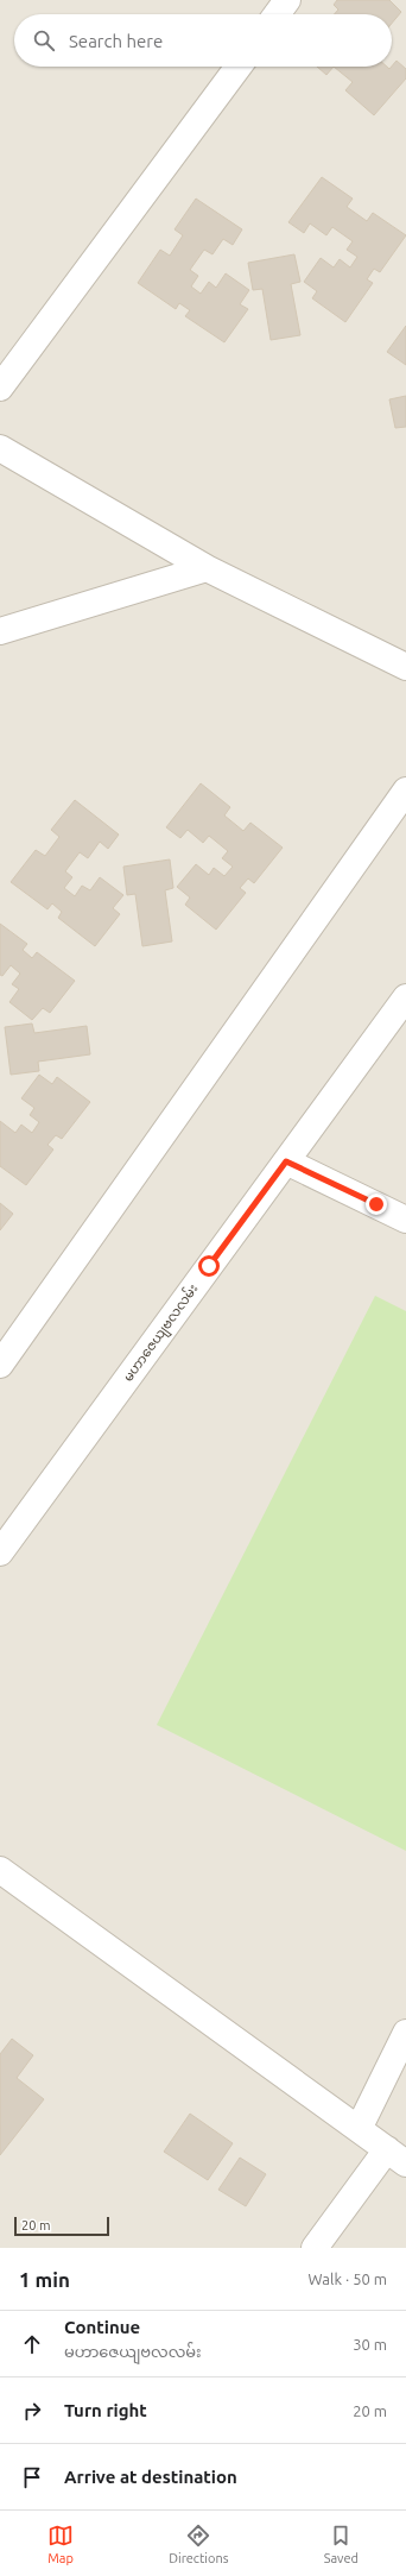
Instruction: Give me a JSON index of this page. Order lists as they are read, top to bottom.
{
  "streets": {
    "street": ["မဟာဇေယျဗလလမ်း"]
  },
  "scale_bar": "20 m",
  "page": {
    "search": "Search here",
    "scale": "20 m",
    "heading": ["1 min", "Walk · 50 m"],
    "list": [
      ["Continue", "မဟာဇေယျဗလလမ်း", "30 m"],
      ["Turn right", "20 m"],
      "Arrive at destination"
    ],
    "nav": ["Map", "Directions", "Saved"]
  }
}
